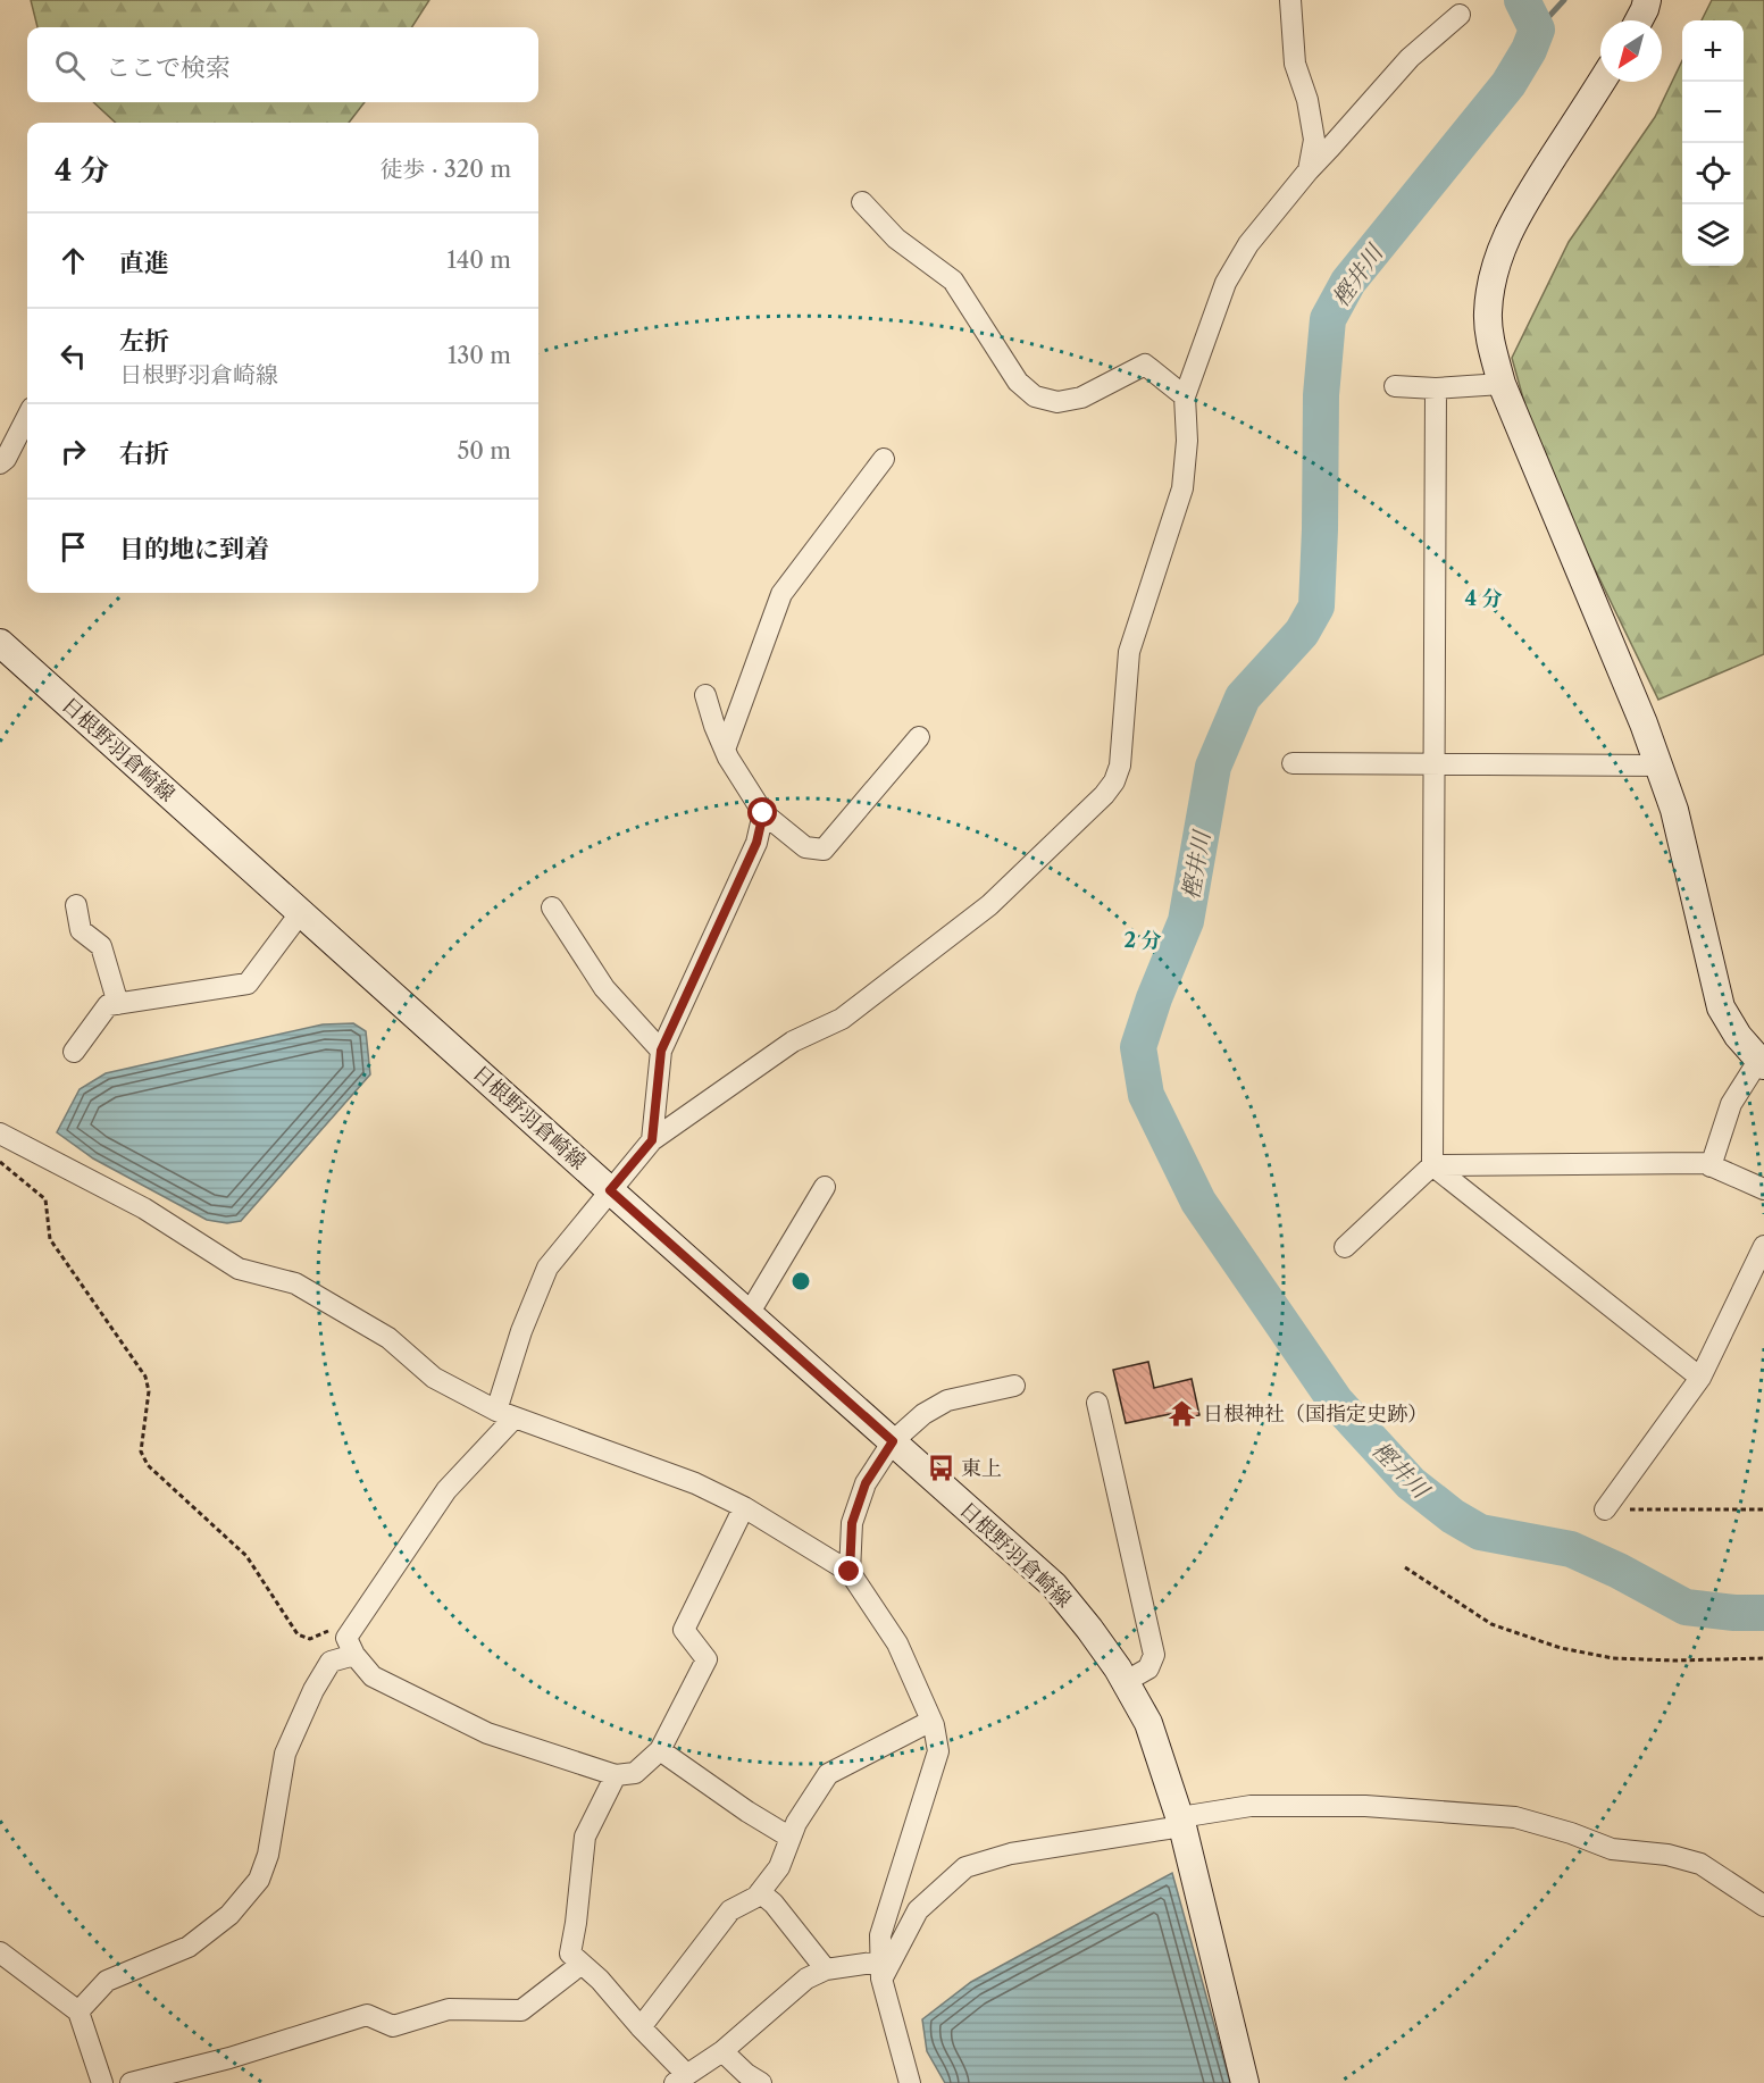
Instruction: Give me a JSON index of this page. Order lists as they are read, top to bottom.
{
  "streets": {
    "main road": ["日根野羽倉崎線"]
  },
  "water": ["樫井川"],
  "places": {
    "temple": ["日根神社（国指定史跡）"],
    "bus stop": ["東上"]
  },
  "north": "bottom left",
  "page": {
    "map_buttons": ["+", "−"],
    "search": "ここで検索",
    "heading": ["4 分", "徒歩 · 320 m"],
    "list": [
      ["直進", "140 m"],
      ["左折", "日根野羽倉崎線", "130 m"],
      ["右折", "50 m"],
      "目的地に到着"
    ]
  },
  "rings": ["4 分", "2 分"]
}
